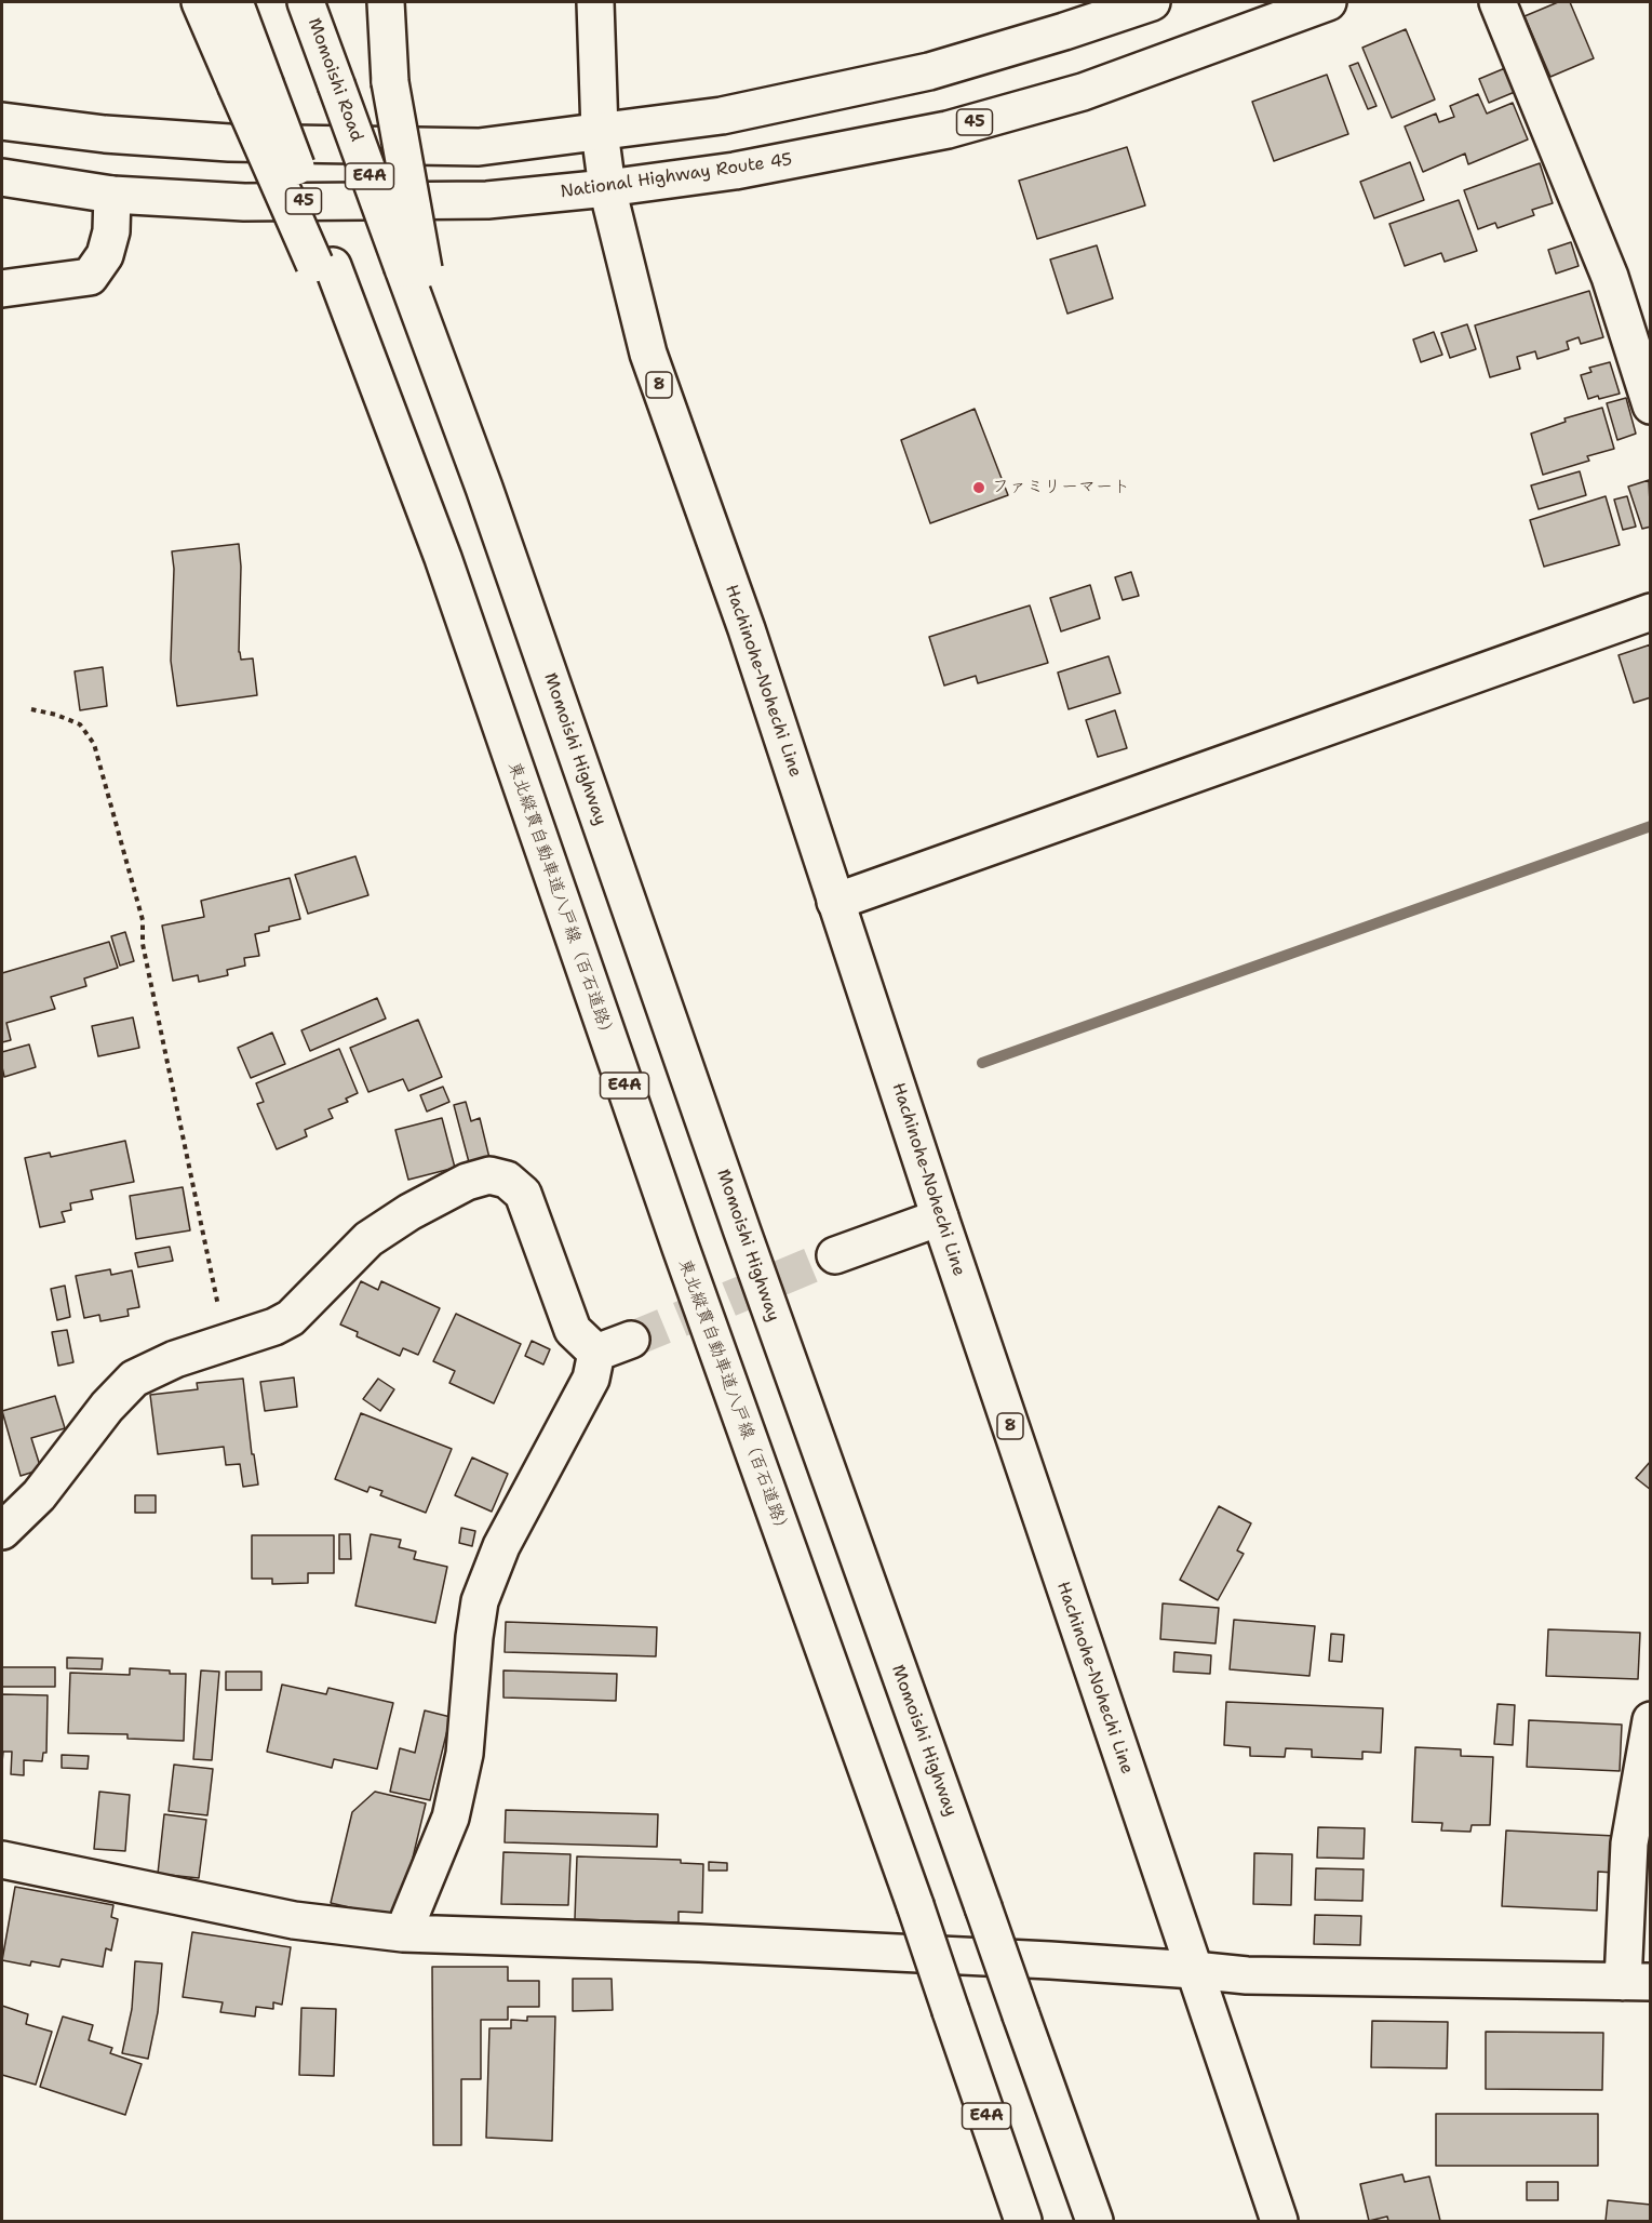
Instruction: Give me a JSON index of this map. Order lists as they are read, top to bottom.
{
  "streets": {
    "main road": [
      "Momoishi Road",
      "45",
      "E4A",
      "National Highway Route 45",
      "8",
      "Hachinohe-Nohechi Line",
      "Momoishi Highway",
      "東北縦貫自動車道八戸線（百石道路）"
    ]
  },
  "crossings": [
    ["Momoishi Road", "Momoishi Highway"],
    ["National Highway Route 45", "Hachinohe-Nohechi Line"]
  ],
  "places": ["ファミリーマート"]
}
